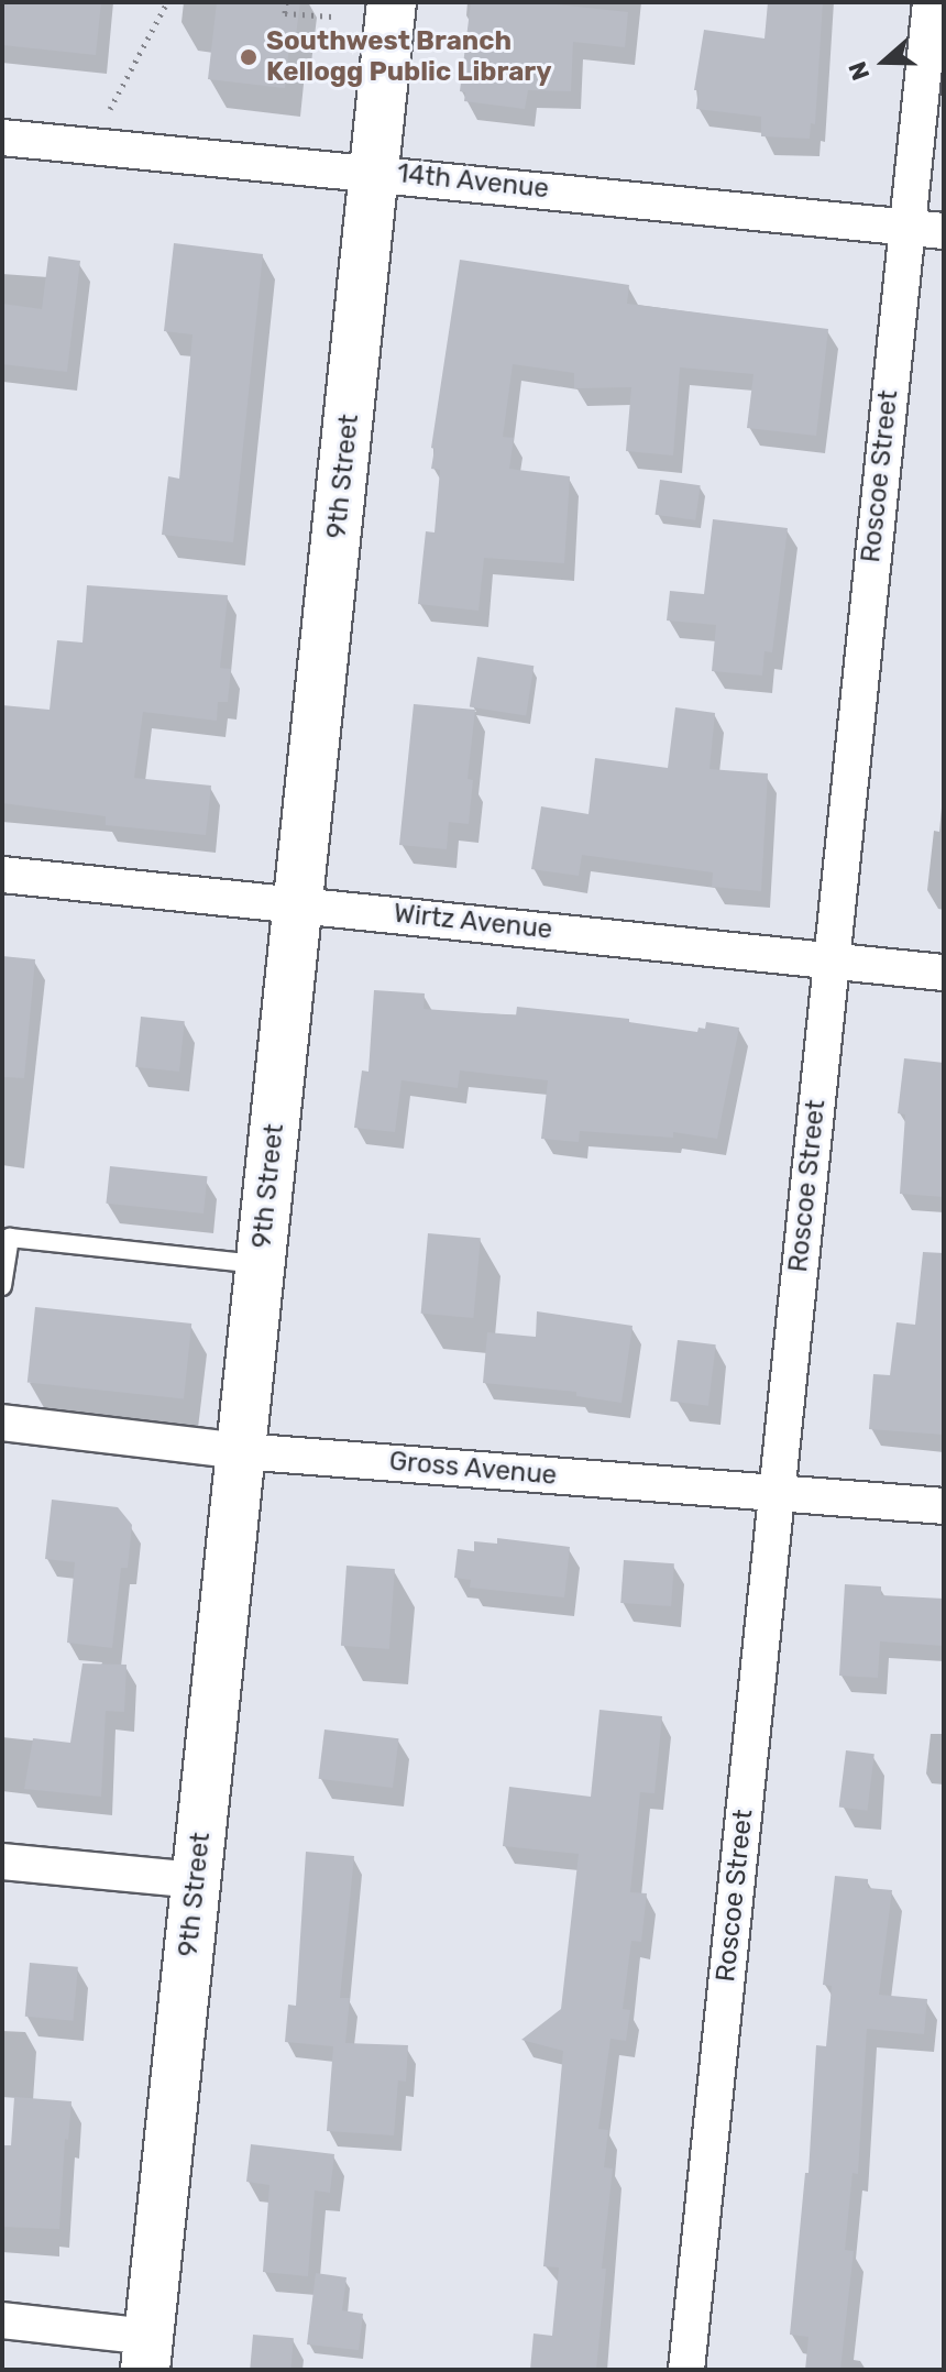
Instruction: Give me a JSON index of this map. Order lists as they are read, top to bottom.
{
  "streets": {
    "street": [
      "14th Avenue",
      "9th Street",
      "Roscoe Street",
      "Wirtz Avenue",
      "Gross Avenue"
    ]
  },
  "crossings": [
    ["14th Avenue", "9th Street"],
    ["14th Avenue", "Roscoe Street"],
    ["9th Street", "Wirtz Avenue"],
    ["9th Street", "Gross Avenue"],
    ["Roscoe Street", "Wirtz Avenue"],
    ["Roscoe Street", "Gross Avenue"]
  ],
  "places": ["Southwest Branch Kellogg Public Library"],
  "north": "left"
}
